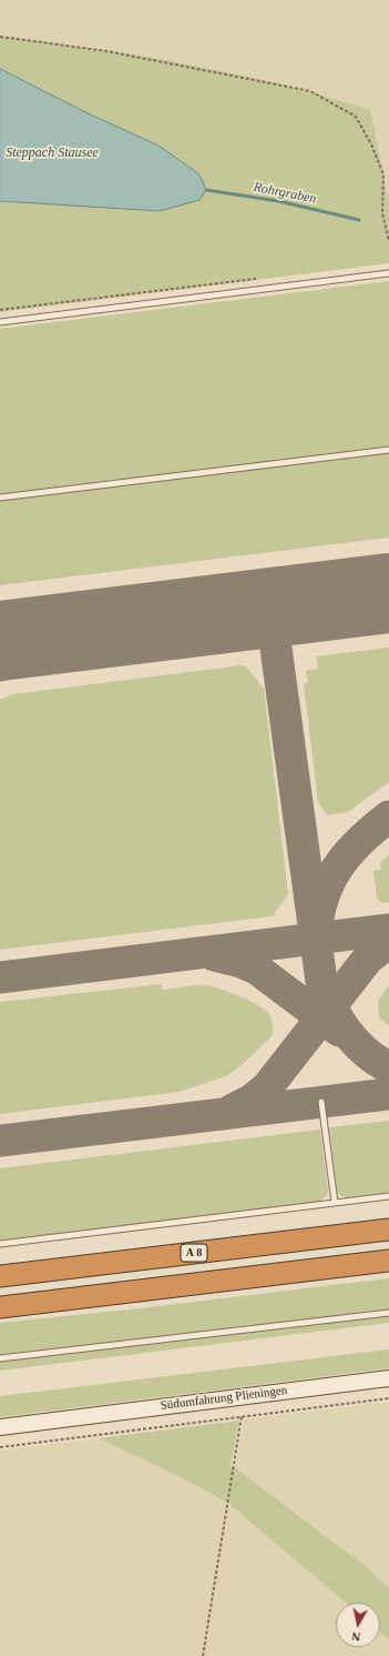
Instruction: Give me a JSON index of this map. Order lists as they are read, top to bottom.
{
  "streets": {
    "highway": ["A 8"],
    "main road": ["Südumfahrung Plieningen"]
  },
  "water": ["Steppach Stausee", "Rohrgraben"],
  "north": "bottom"
}
